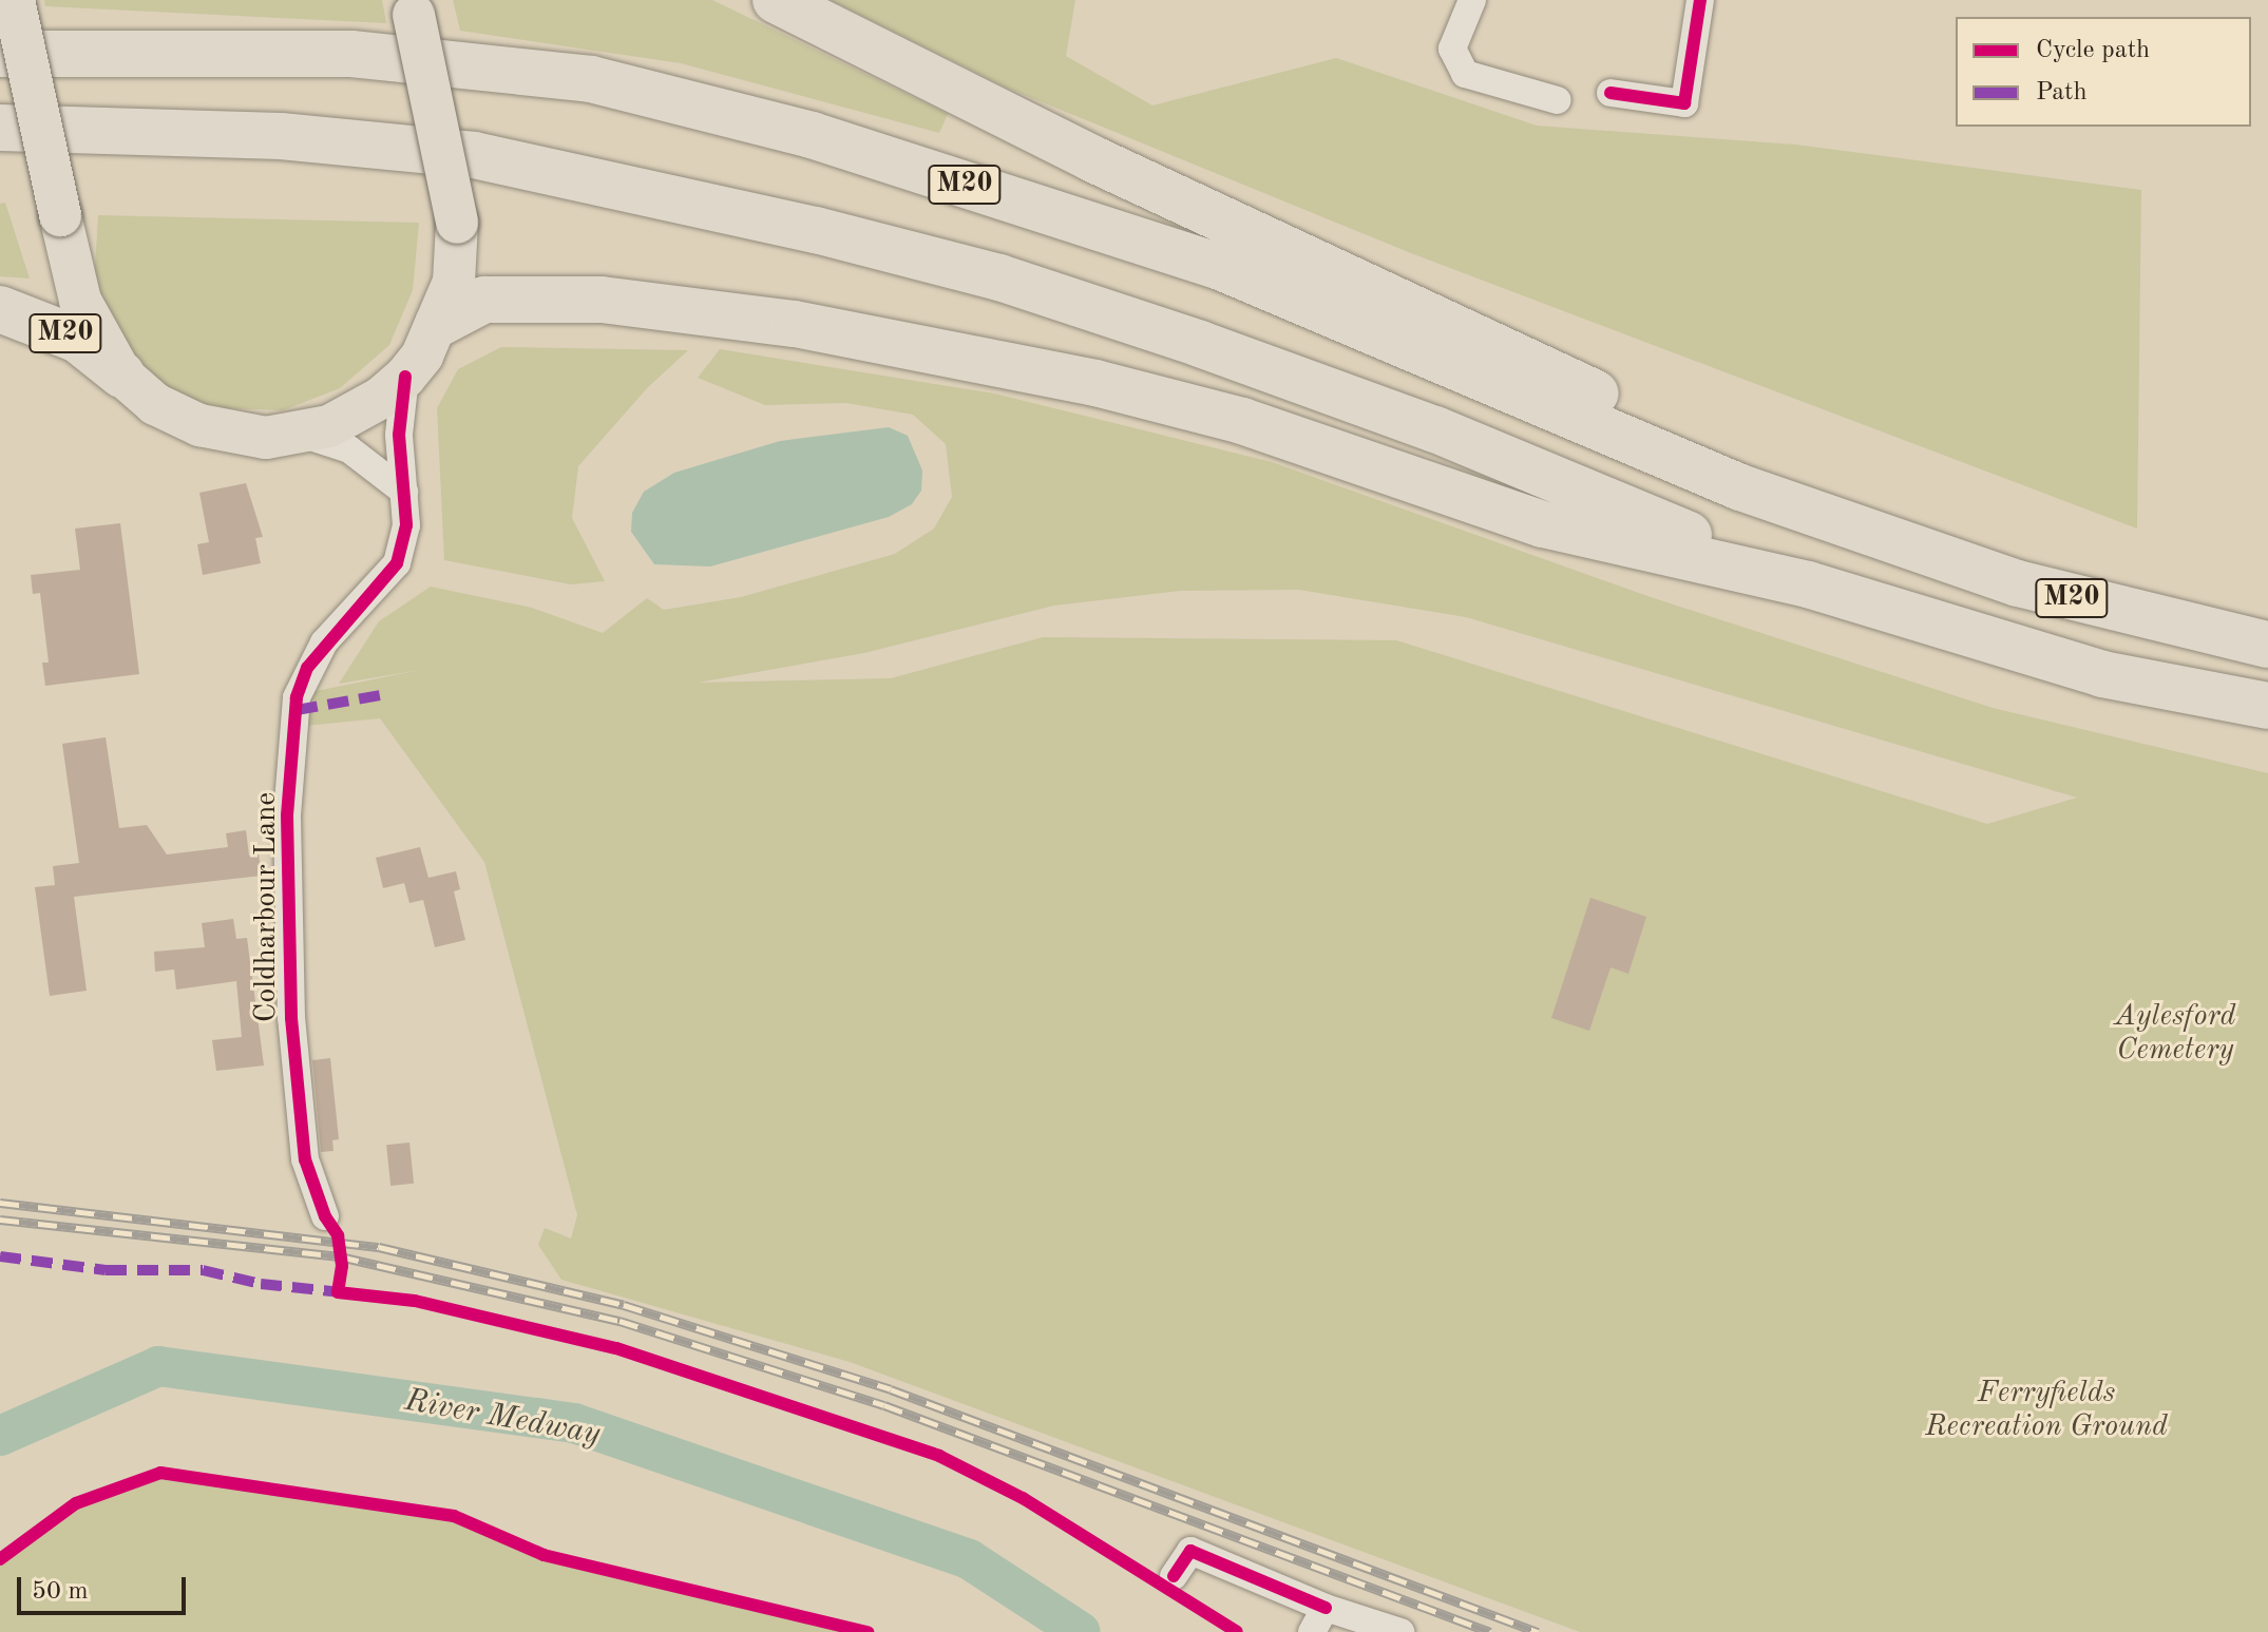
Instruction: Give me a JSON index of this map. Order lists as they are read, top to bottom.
{
  "streets": {
    "highway": ["M20"],
    "street": ["Coldharbour Lane"]
  },
  "water": ["River Medway"],
  "parks": ["Aylesford Cemetery", "Ferryfields Recreation Ground"],
  "legend": ["Cycle path", "Path"],
  "scale_bar": "50 m"
}
